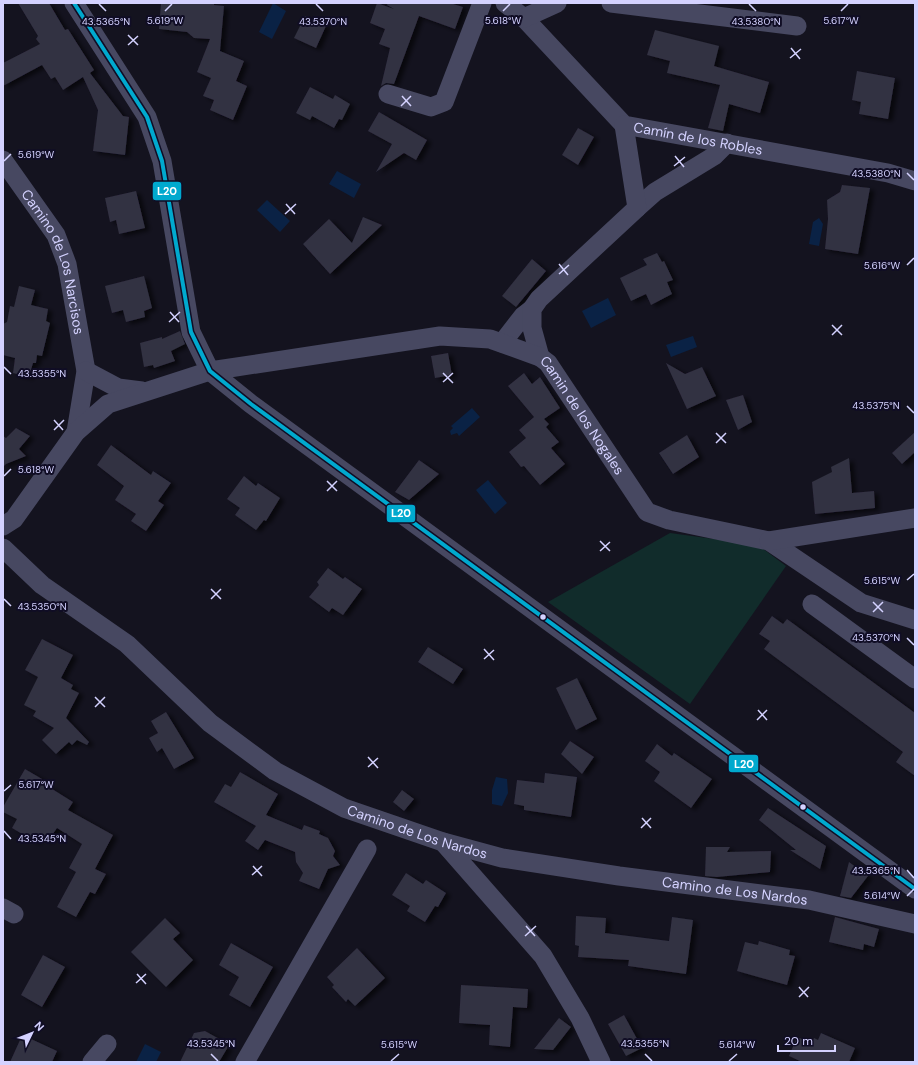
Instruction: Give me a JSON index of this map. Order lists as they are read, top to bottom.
{
  "streets": {
    "street": [
      "Camín de los Robles",
      "Camino de Los Narcisos",
      "Camin de los Nogales",
      "Camino de Los Nardos"
    ]
  },
  "crossings": [
    ["Camino de Los Narcisos", "Camin de los Nogales"]
  ],
  "lines": ["transit line L20"],
  "scale_bar": "20 m",
  "north": "top right",
  "coordinates": [
    "5.619°W",
    "5.618°W",
    "5.617°W",
    "43.5365°N",
    "43.5380°N",
    "43.5370°N",
    "5.616°W",
    "43.5355°N",
    "43.5375°N",
    "5.615°W",
    "43.5350°N",
    "43.5345°N",
    "5.614°W"
  ]
}
